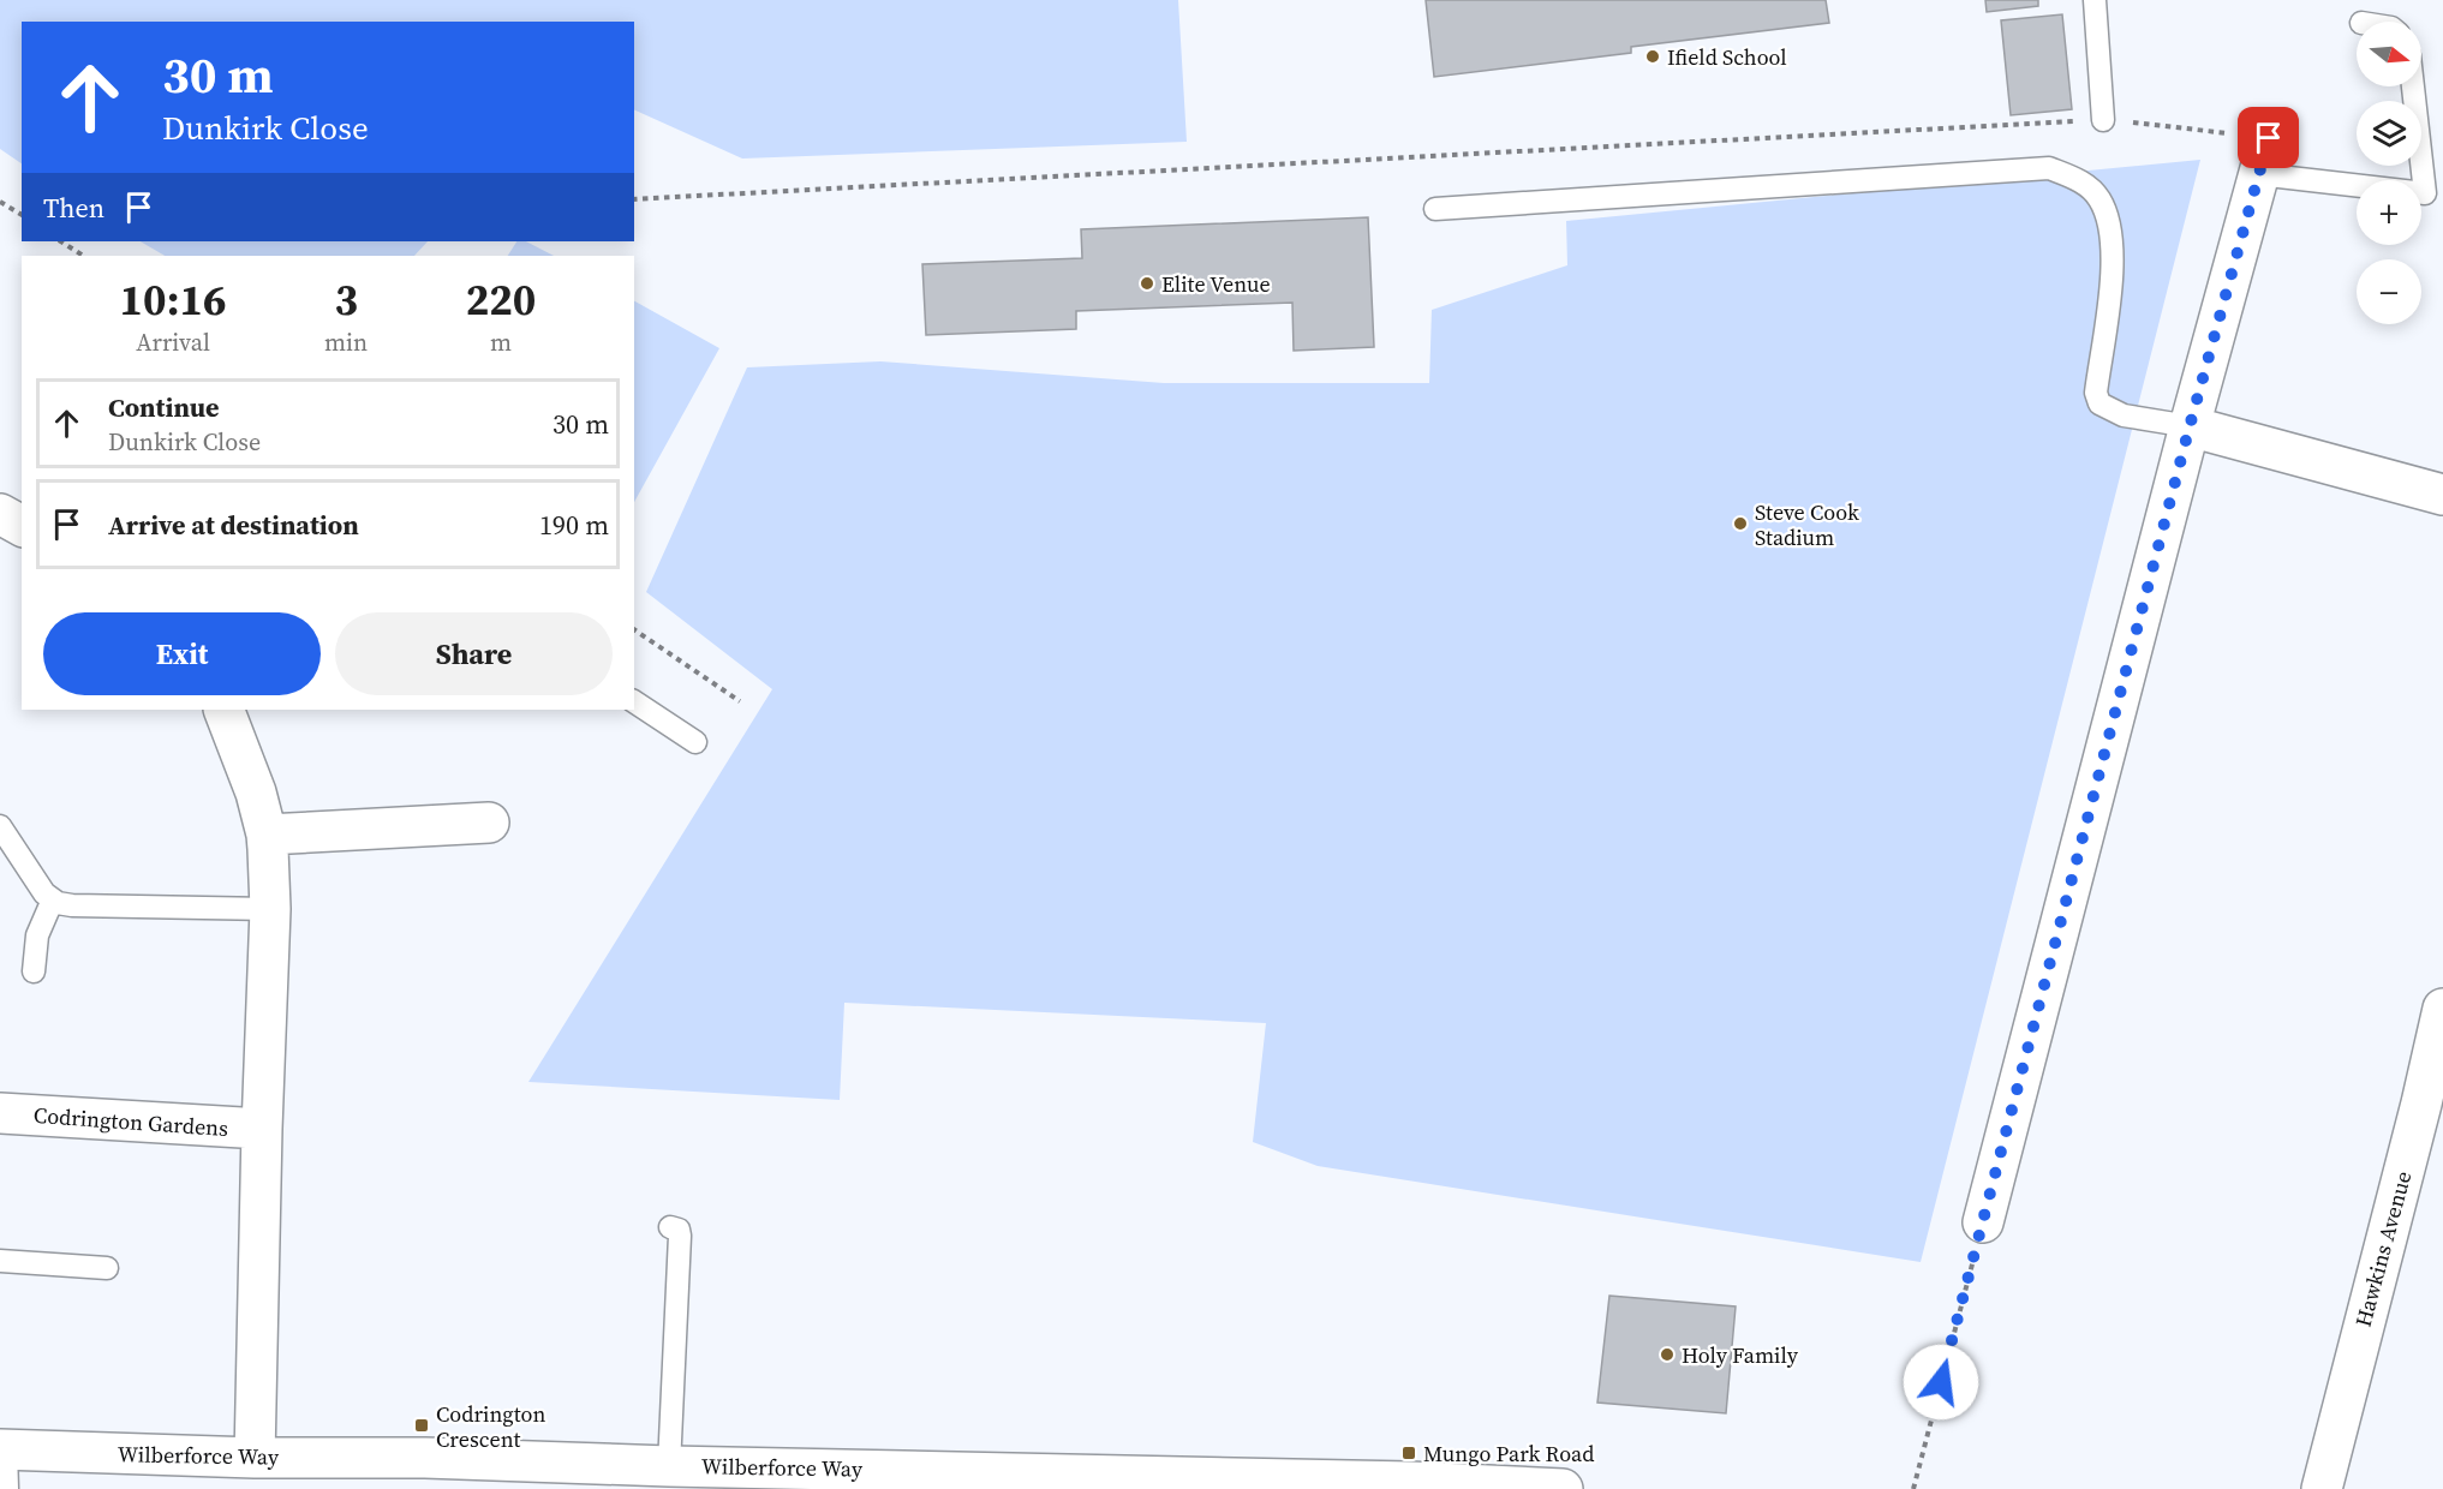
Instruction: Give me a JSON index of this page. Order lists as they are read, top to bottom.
{
  "streets": {
    "street": ["Codrington Gardens", "Hawkins Avenue", "Wilberforce Way"]
  },
  "places": {
    "other": [
      "Ifield School",
      "Elite Venue",
      "Steve Cook Stadium",
      "Holy Family"
    ],
    "transit": ["Codrington Crescent", "Mungo Park Road"]
  },
  "north": "right",
  "page": {
    "map_buttons": ["+", "−"],
    "turn": ["30 m", "Dunkirk Close"],
    "then": "Then",
    "eta": [
      "10:16",
      "Arrival",
      "3",
      "min",
      "220",
      "m"
    ],
    "list": [
      {
        "name": "Continue",
        "note": "Dunkirk Close",
        "value": "30 m"
      },
      {
        "name": "Arrive at destination",
        "value": "190 m"
      }
    ],
    "buttons": ["Exit", "Share"]
  }
}
